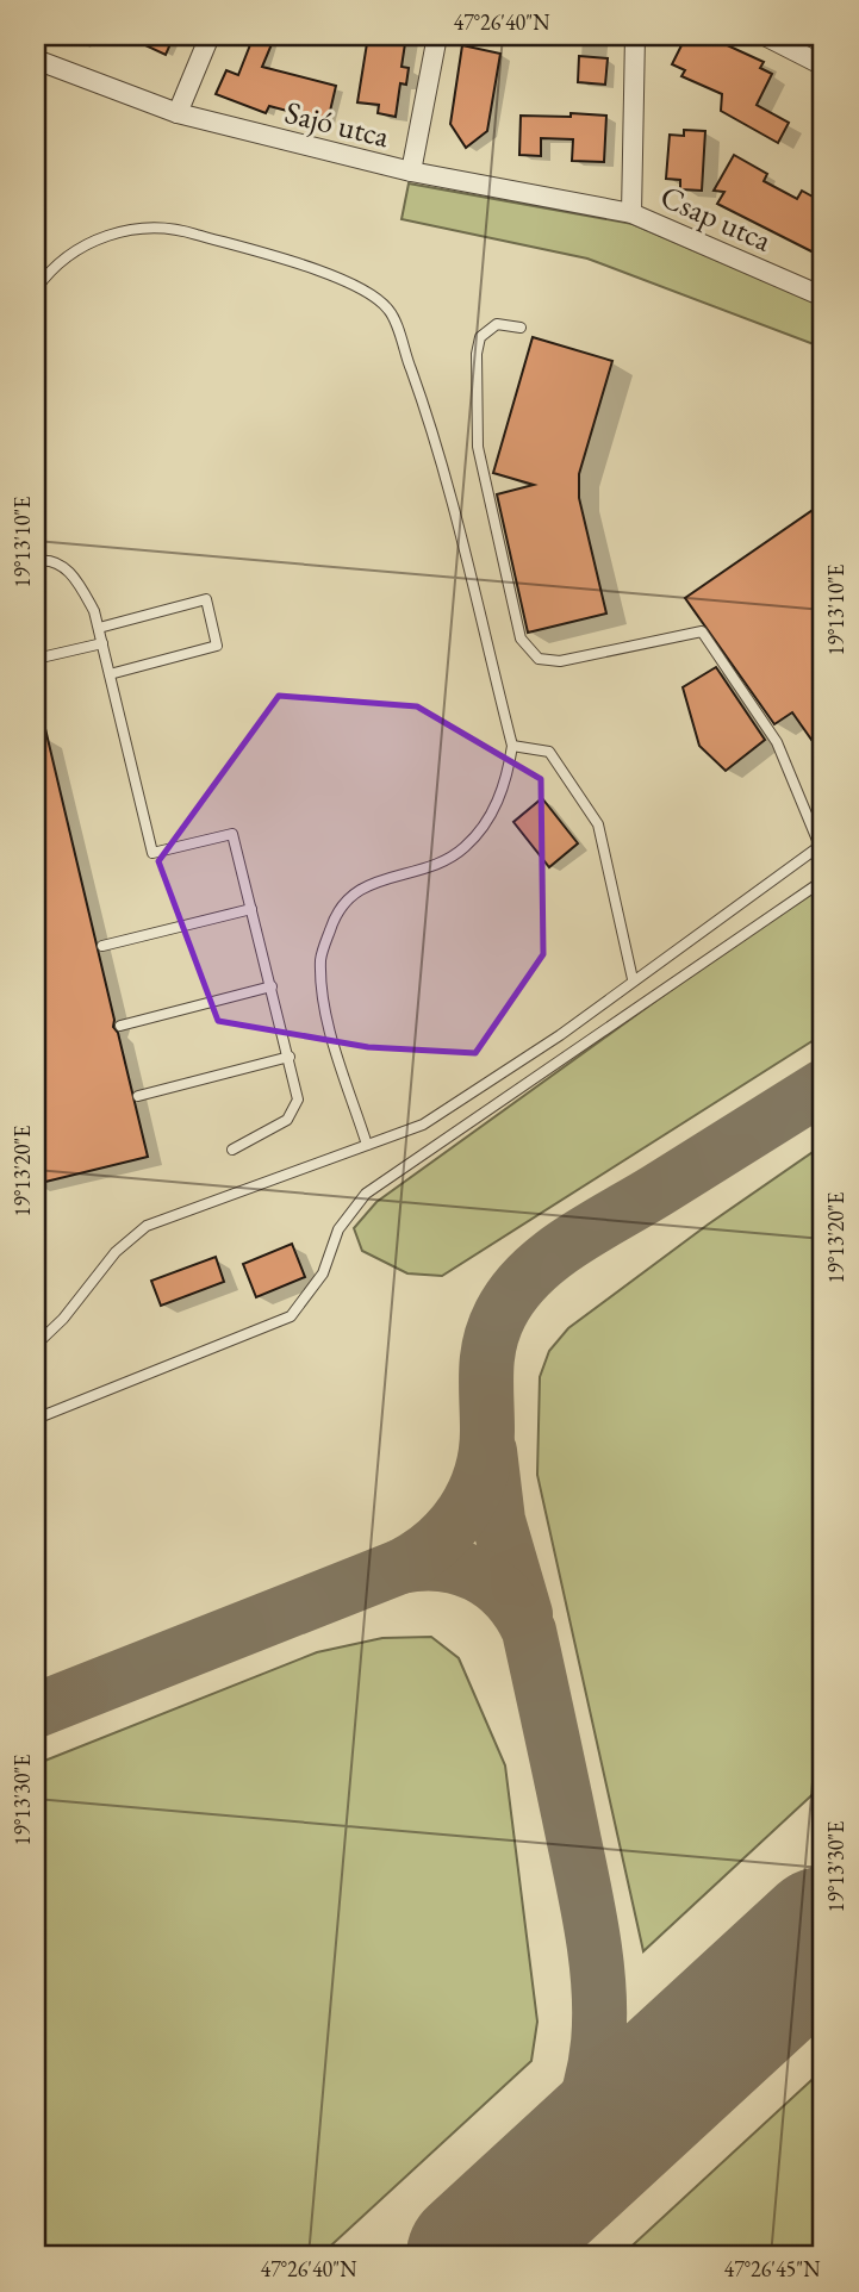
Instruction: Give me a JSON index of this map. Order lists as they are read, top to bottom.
{
  "streets": {
    "street": ["Sajó utca", "Csap utca"]
  },
  "crossings": [
    ["Sajó utca", "Csap utca"]
  ],
  "coordinates": [
    "47°26'40\"N",
    "19°13'10\"E",
    "19°13'20\"E",
    "19°13'30\"E",
    "47°26'45\"N"
  ]
}
